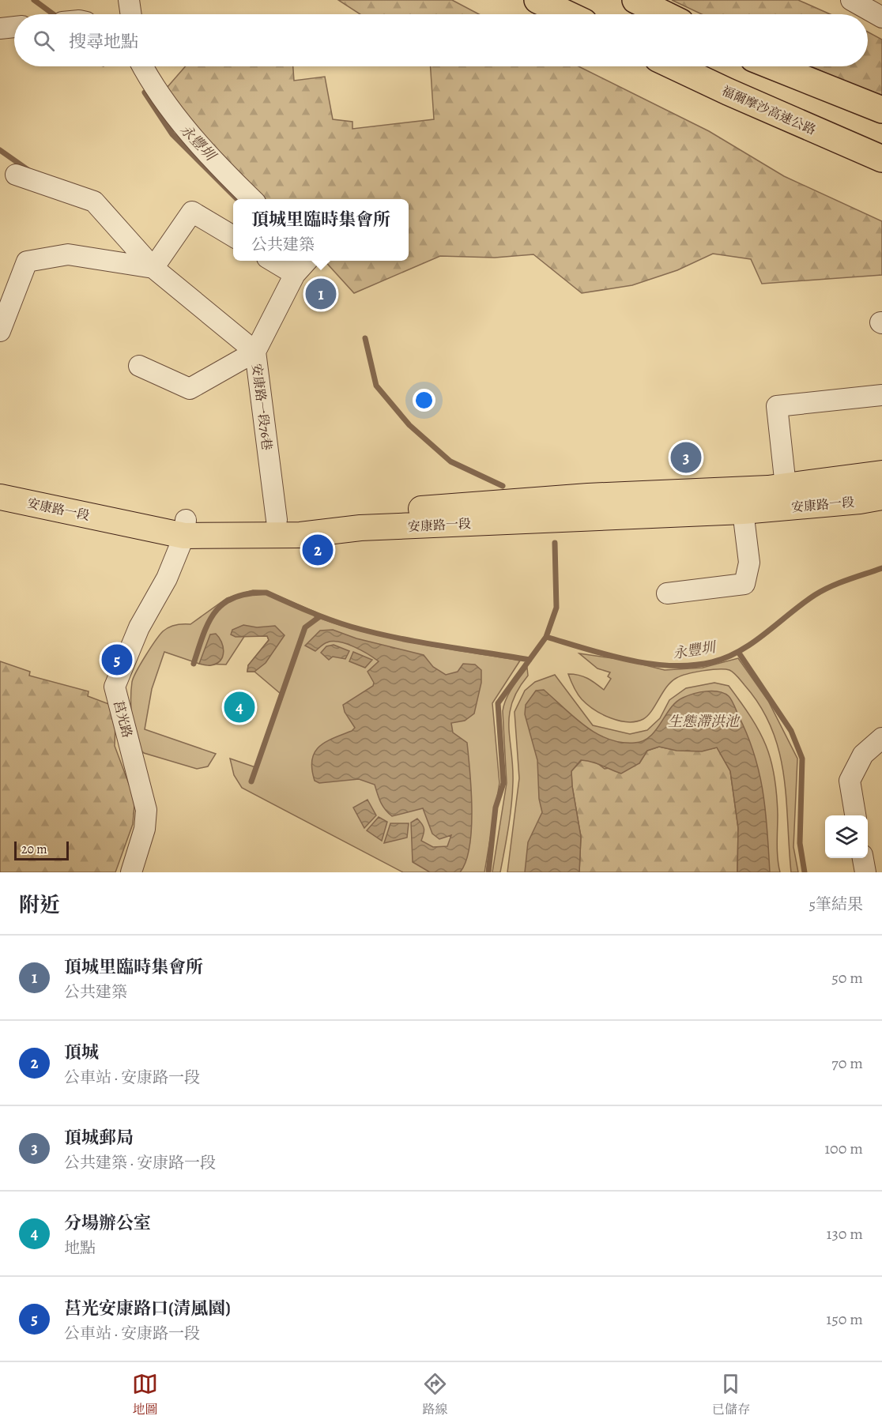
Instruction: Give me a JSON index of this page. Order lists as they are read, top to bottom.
{
  "streets": {
    "highway": ["福爾摩沙高速公路"],
    "main road": ["安康路一段"],
    "street": ["安康路一段76巷", "莒光路"]
  },
  "crossings": [
    ["安康路一段76巷", "安康路一段"],
    ["安康路一段", "莒光路"]
  ],
  "water": ["永豐圳", "生態滯洪池"],
  "scale_bar": "20 m",
  "page": {
    "search": "搜尋地點",
    "popup": ["頂城里臨時集會所", "公共建築"],
    "pins": [
      "1",
      "3",
      "2",
      "5",
      "4"
    ],
    "scale": "20 m",
    "heading": ["附近", "5筆結果"],
    "list": [
      {
        "mark": "1",
        "name": "頂城里臨時集會所",
        "note": "公共建築",
        "value": "50 m"
      },
      {
        "mark": "2",
        "name": "頂城",
        "note": "公車站 · 安康路一段",
        "value": "70 m"
      },
      {
        "mark": "3",
        "name": "頂城郵局",
        "note": "公共建築 · 安康路一段",
        "value": "100 m"
      },
      {
        "mark": "4",
        "name": "分場辦公室",
        "note": "地點",
        "value": "130 m"
      },
      {
        "mark": "5",
        "name": "莒光安康路口(清風園)",
        "note": "公車站 · 安康路一段",
        "value": "150 m"
      }
    ],
    "nav": ["地圖", "路線", "已儲存"]
  }
}
